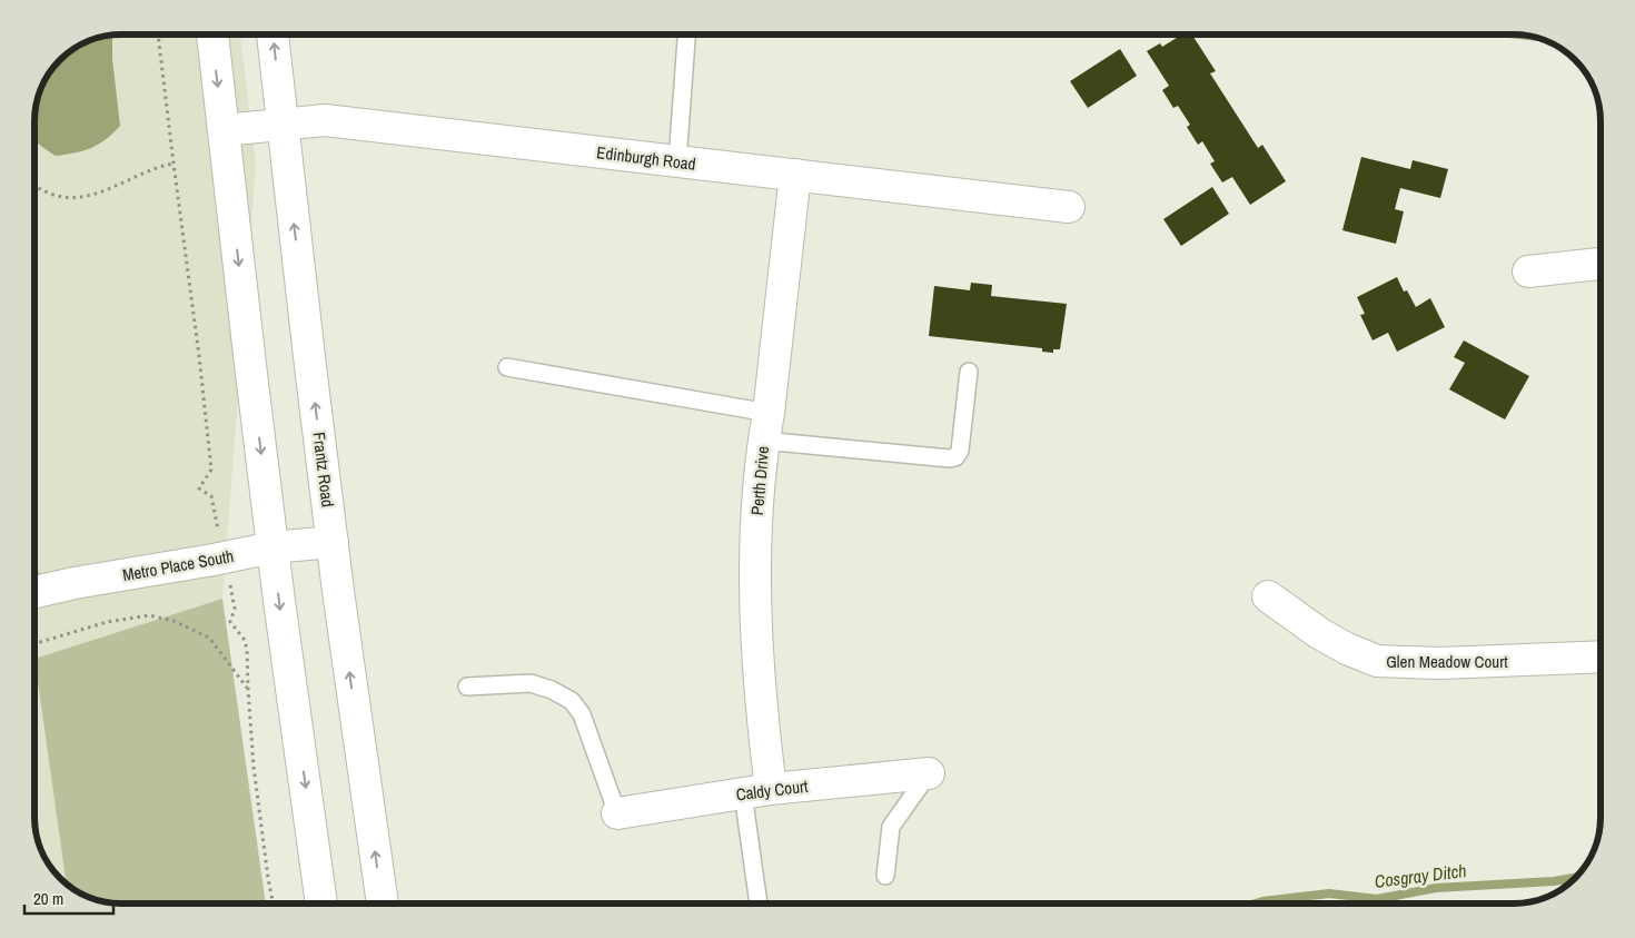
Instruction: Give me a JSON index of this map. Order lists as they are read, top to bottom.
{
  "streets": {
    "street": [
      "Edinburgh Road",
      "Frantz Road",
      "Perth Drive",
      "Metro Place South",
      "Glen Meadow Court",
      "Caldy Court"
    ]
  },
  "crossings": [
    ["Edinburgh Road", "Frantz Road"],
    ["Edinburgh Road", "Perth Drive"],
    ["Frantz Road", "Metro Place South"],
    ["Perth Drive", "Caldy Court"]
  ],
  "water": ["Cosgray Ditch"],
  "scale_bar": "20 m"
}
